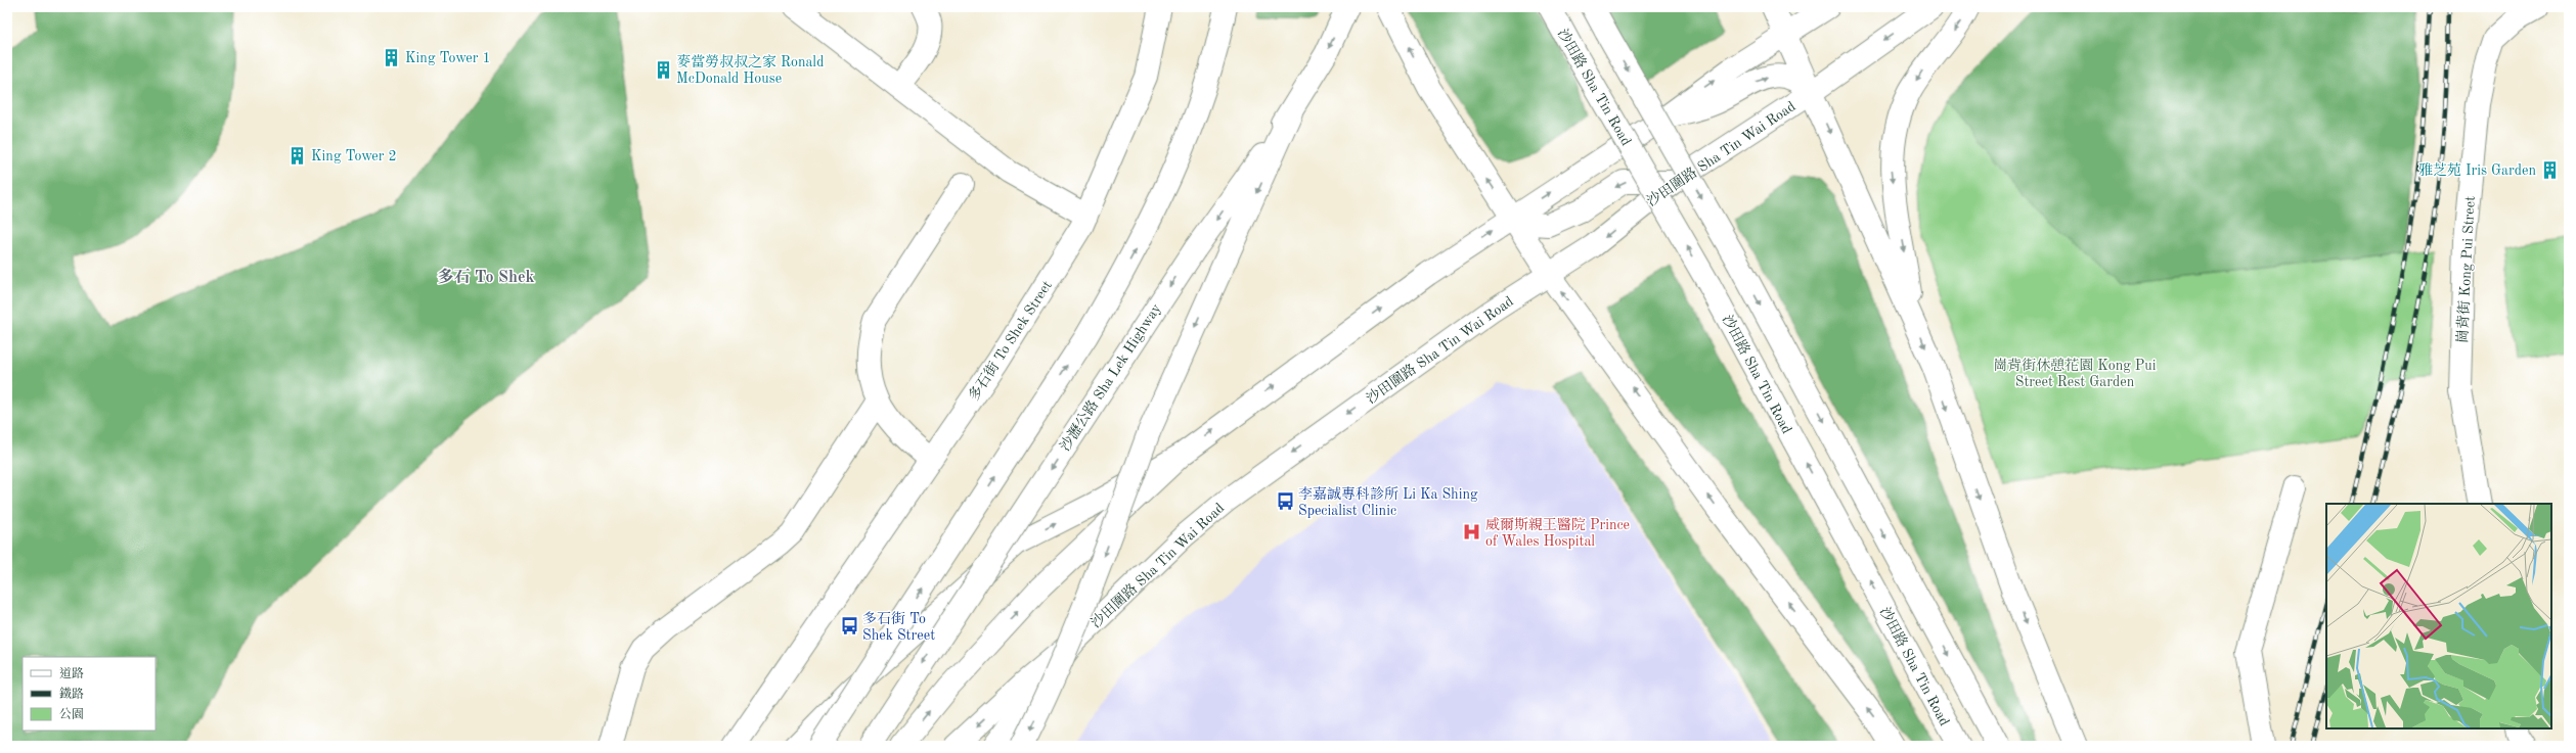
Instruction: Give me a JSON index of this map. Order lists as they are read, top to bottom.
{
  "streets": {
    "main road": [
      "沙田路 Sha Tin Road",
      "沙田圍路 Sha Tin Wai Road",
      "崗背街 Kong Pui Street",
      "多石街 To Shek Street",
      "沙瀝公路 Sha Lek Highway"
    ]
  },
  "districts": ["多石 To Shek"],
  "parks": ["崗背街休憩花園 Kong Pui Street Rest Garden"],
  "places": {
    "building": [
      "King Tower 1",
      "麥當勞叔叔之家 Ronald McDonald House",
      "King Tower 2",
      "雅芝苑 Iris Garden"
    ],
    "bus stop": ["李嘉誠專科診所 Li Ka Shing Specialist Clinic", "多石街 To Shek Street"],
    "hospital": ["威爾斯親王醫院 Prince of Wales Hospital"]
  },
  "legend": ["道路", "鐵路", "公園"]
}
